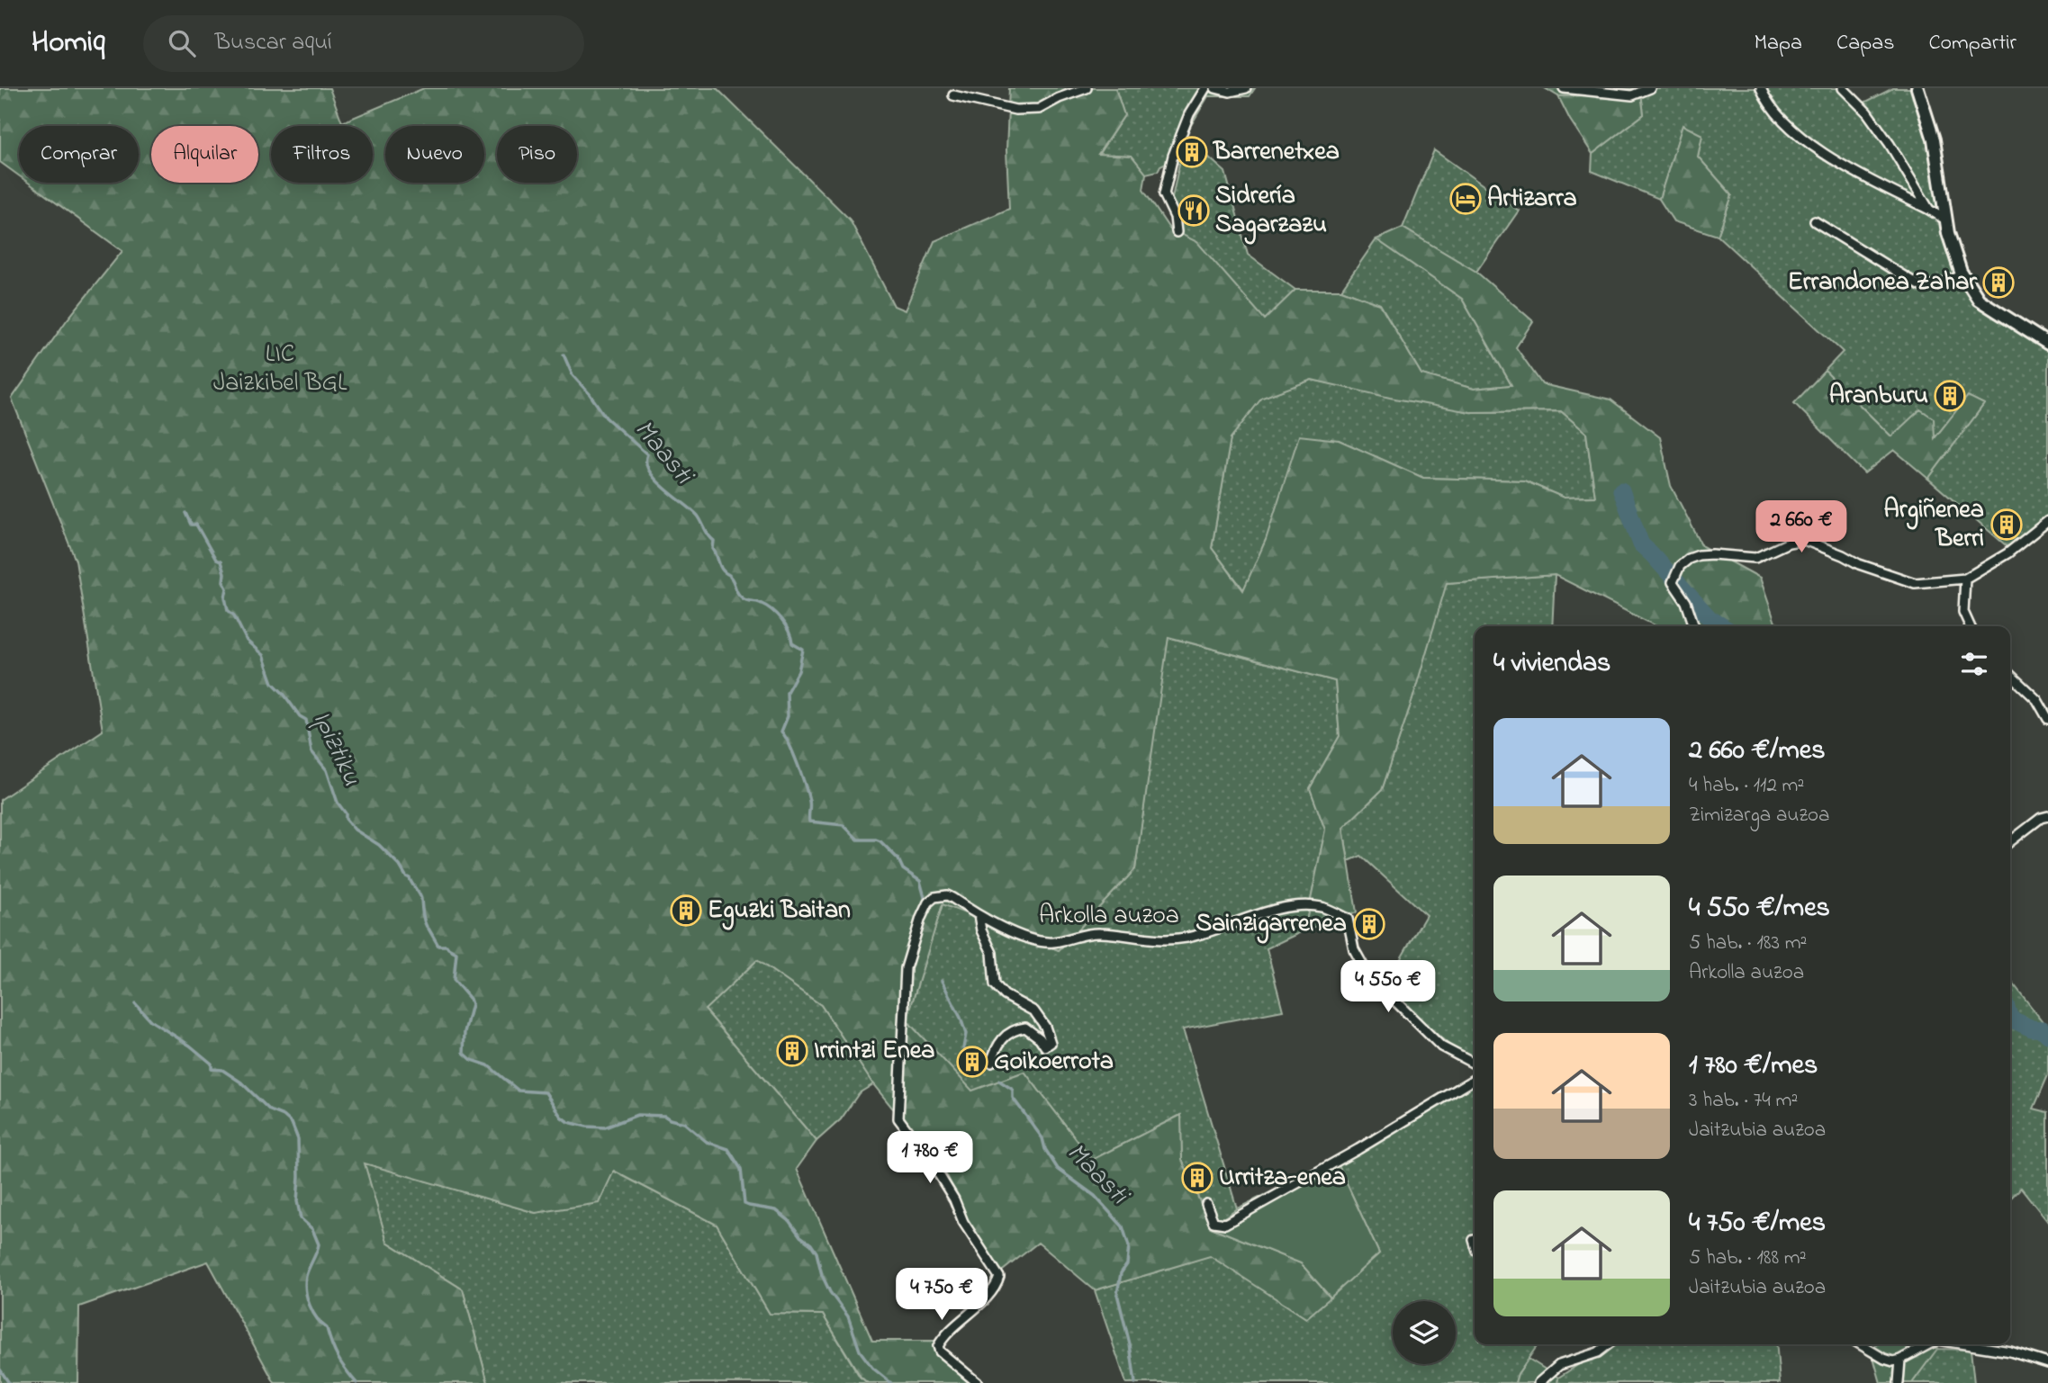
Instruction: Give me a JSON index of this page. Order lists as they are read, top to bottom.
{
  "streets": {
    "street": ["Arkolla auzoa"]
  },
  "water": ["Maasti", "Ipiztiku"],
  "parks": ["LIC Jaizkibel BGL"],
  "places": {
    "building": [
      "Barrenetxea",
      "Errandonea Zahar",
      "Aranburu",
      "Argiñenea Berri",
      "Eguzki Baitan",
      "Sainzigarrenea",
      "Irrintzi Enea",
      "Goikoerrota",
      "Urritza-enea"
    ],
    "hotel": ["Artizarra"],
    "restaurant": ["Sidrería Sagarzazu"]
  },
  "page": {
    "header": "Homiq",
    "search": "Buscar aquí",
    "nav": ["Mapa", "Capas", "Compartir"],
    "chip": [
      "Comprar",
      "Alquilar",
      "Filtros",
      "Nuevo",
      "Piso"
    ],
    "price": [
      "2 660 €",
      "4 550 €",
      "1 780 €",
      "4 750 €"
    ],
    "heading": "4 viviendas",
    "list": [
      {
        "name": "2 660 €/mes",
        "note": "4 hab. · 112 m² · Zimizarga auzoa"
      },
      {
        "name": "4 550 €/mes",
        "note": "5 hab. · 183 m² · Arkolla auzoa"
      },
      {
        "name": "1 780 €/mes",
        "note": "3 hab. · 74 m² · Jaitzubia auzoa"
      },
      {
        "name": "4 750 €/mes",
        "note": "5 hab. · 188 m² · Jaitzubia auzoa"
      }
    ]
  }
}
